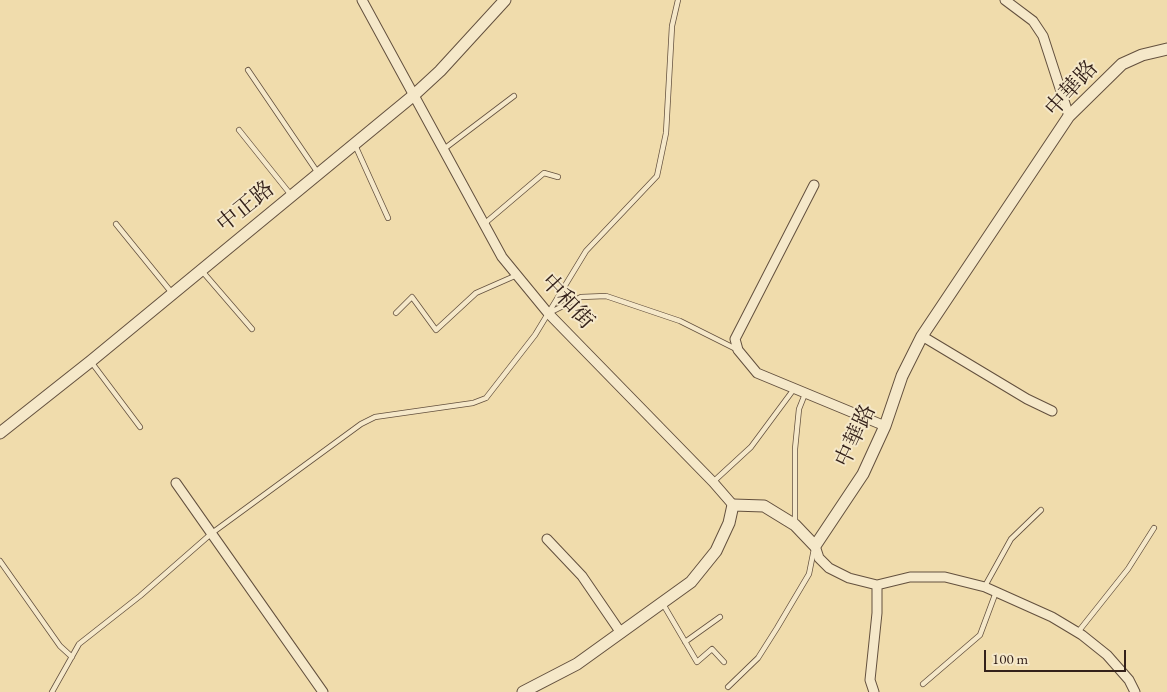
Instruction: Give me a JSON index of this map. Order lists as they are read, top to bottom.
{
  "streets": {
    "street": ["中華路", "中正路", "中和街"]
  },
  "crossings": [
    ["中正路", "中和街"]
  ],
  "scale_bar": "100 m"
}
